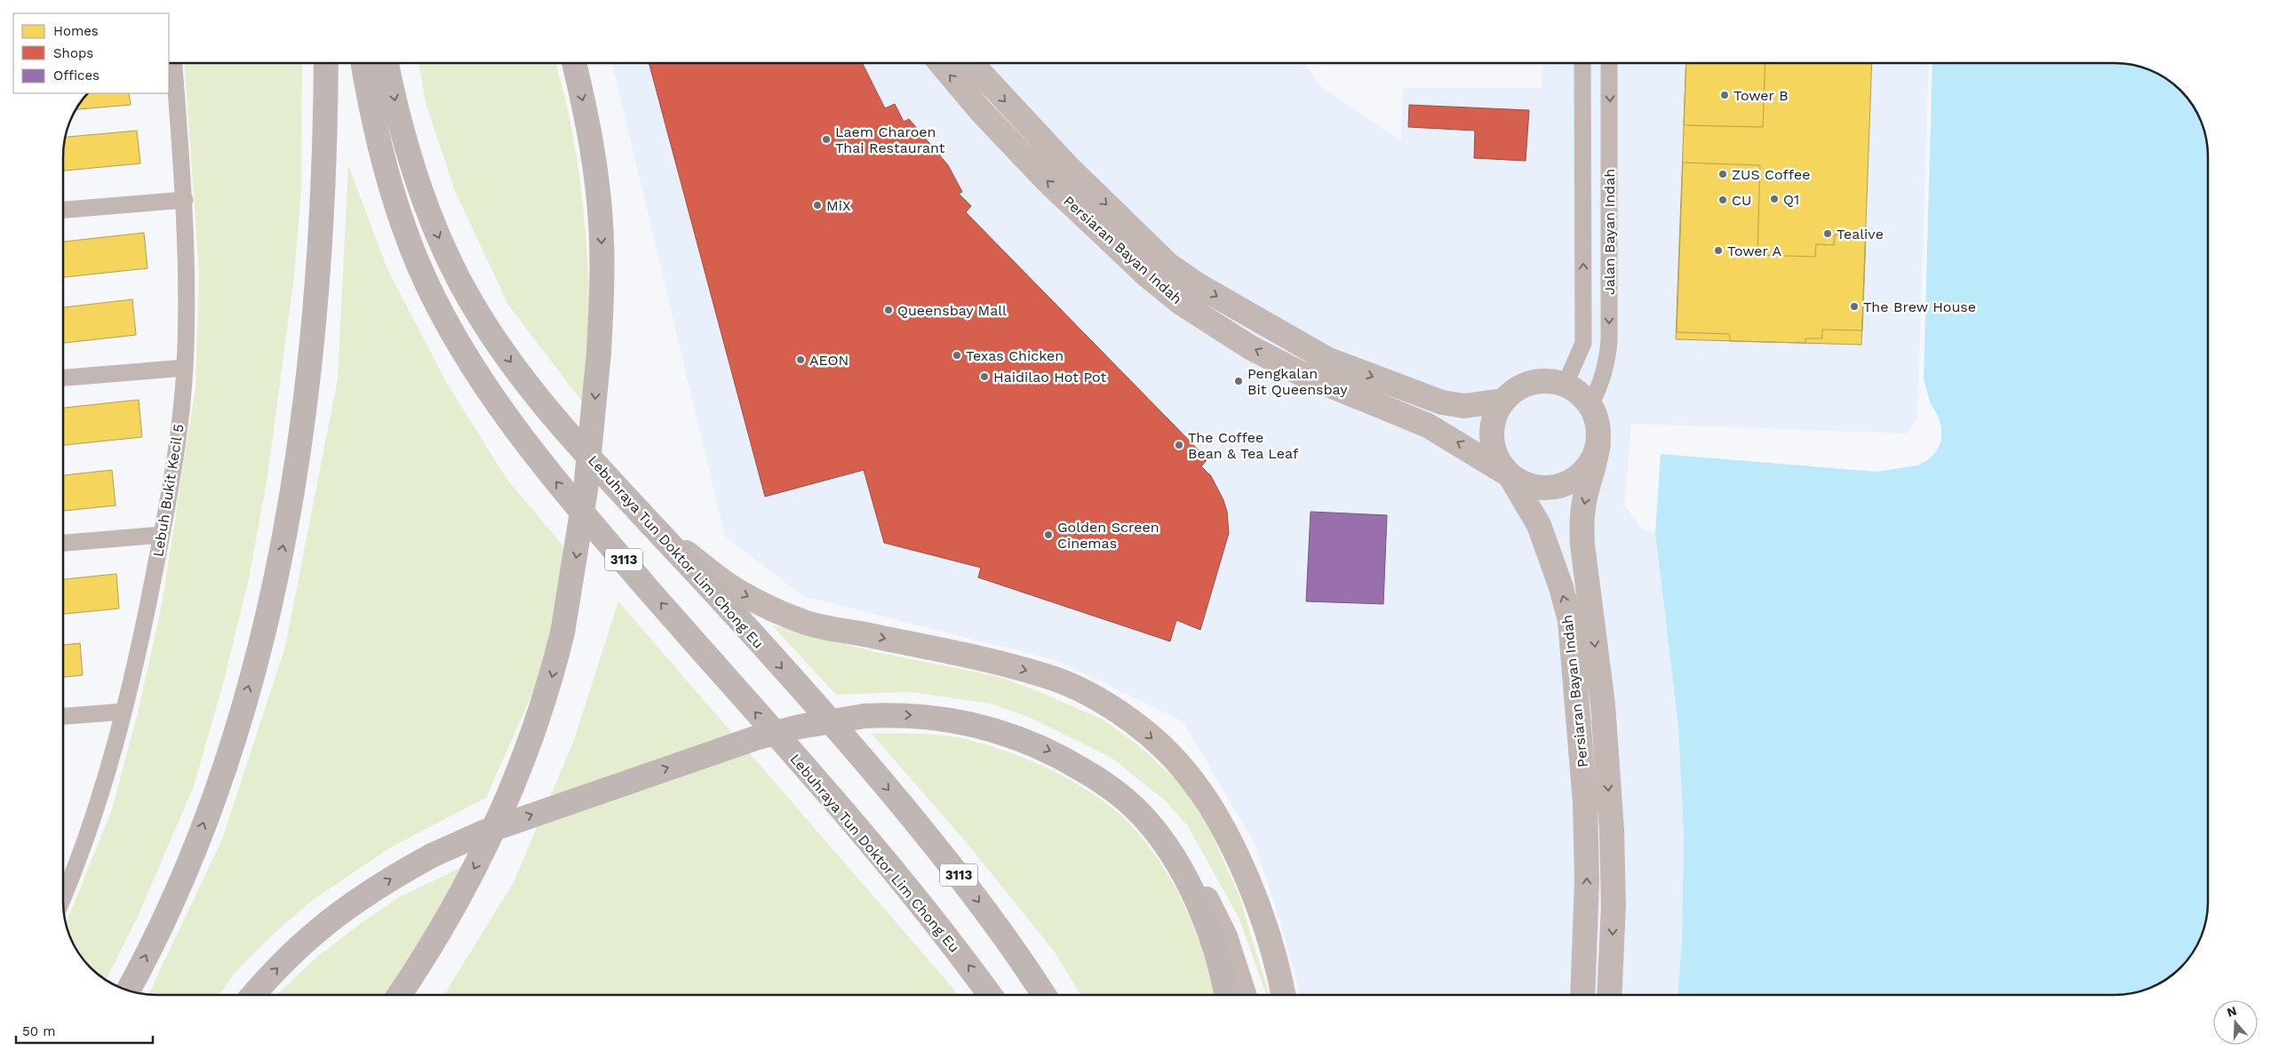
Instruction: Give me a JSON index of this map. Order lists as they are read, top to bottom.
{
  "streets": {
    "highway": ["Lebuhraya Tun Doktor Lim Chong Eu", "3113"],
    "main road": ["Persiaran Bayan Indah"],
    "street": ["Jalan Bayan Indah", "Lebuh Bukit Kecil 5"]
  },
  "crossings": [
    ["Jalan Bayan Indah", "Persiaran Bayan Indah"]
  ],
  "places": [
    "Tower B",
    "Laem Charoen Thai Restaurant",
    "ZUS Coffee",
    "Q1",
    "CU",
    "MiX",
    "Tealive",
    "Tower A",
    "The Brew House",
    "Queensbay Mall",
    "Texas Chicken",
    "AEON",
    "Haidilao Hot Pot",
    "Pengkalan Bit Queensbay",
    "The Coffee Bean & Tea Leaf",
    "Golden Screen Cinemas"
  ],
  "legend": ["Homes", "Shops", "Offices"],
  "scale_bar": "50 m",
  "north": "top"
}
